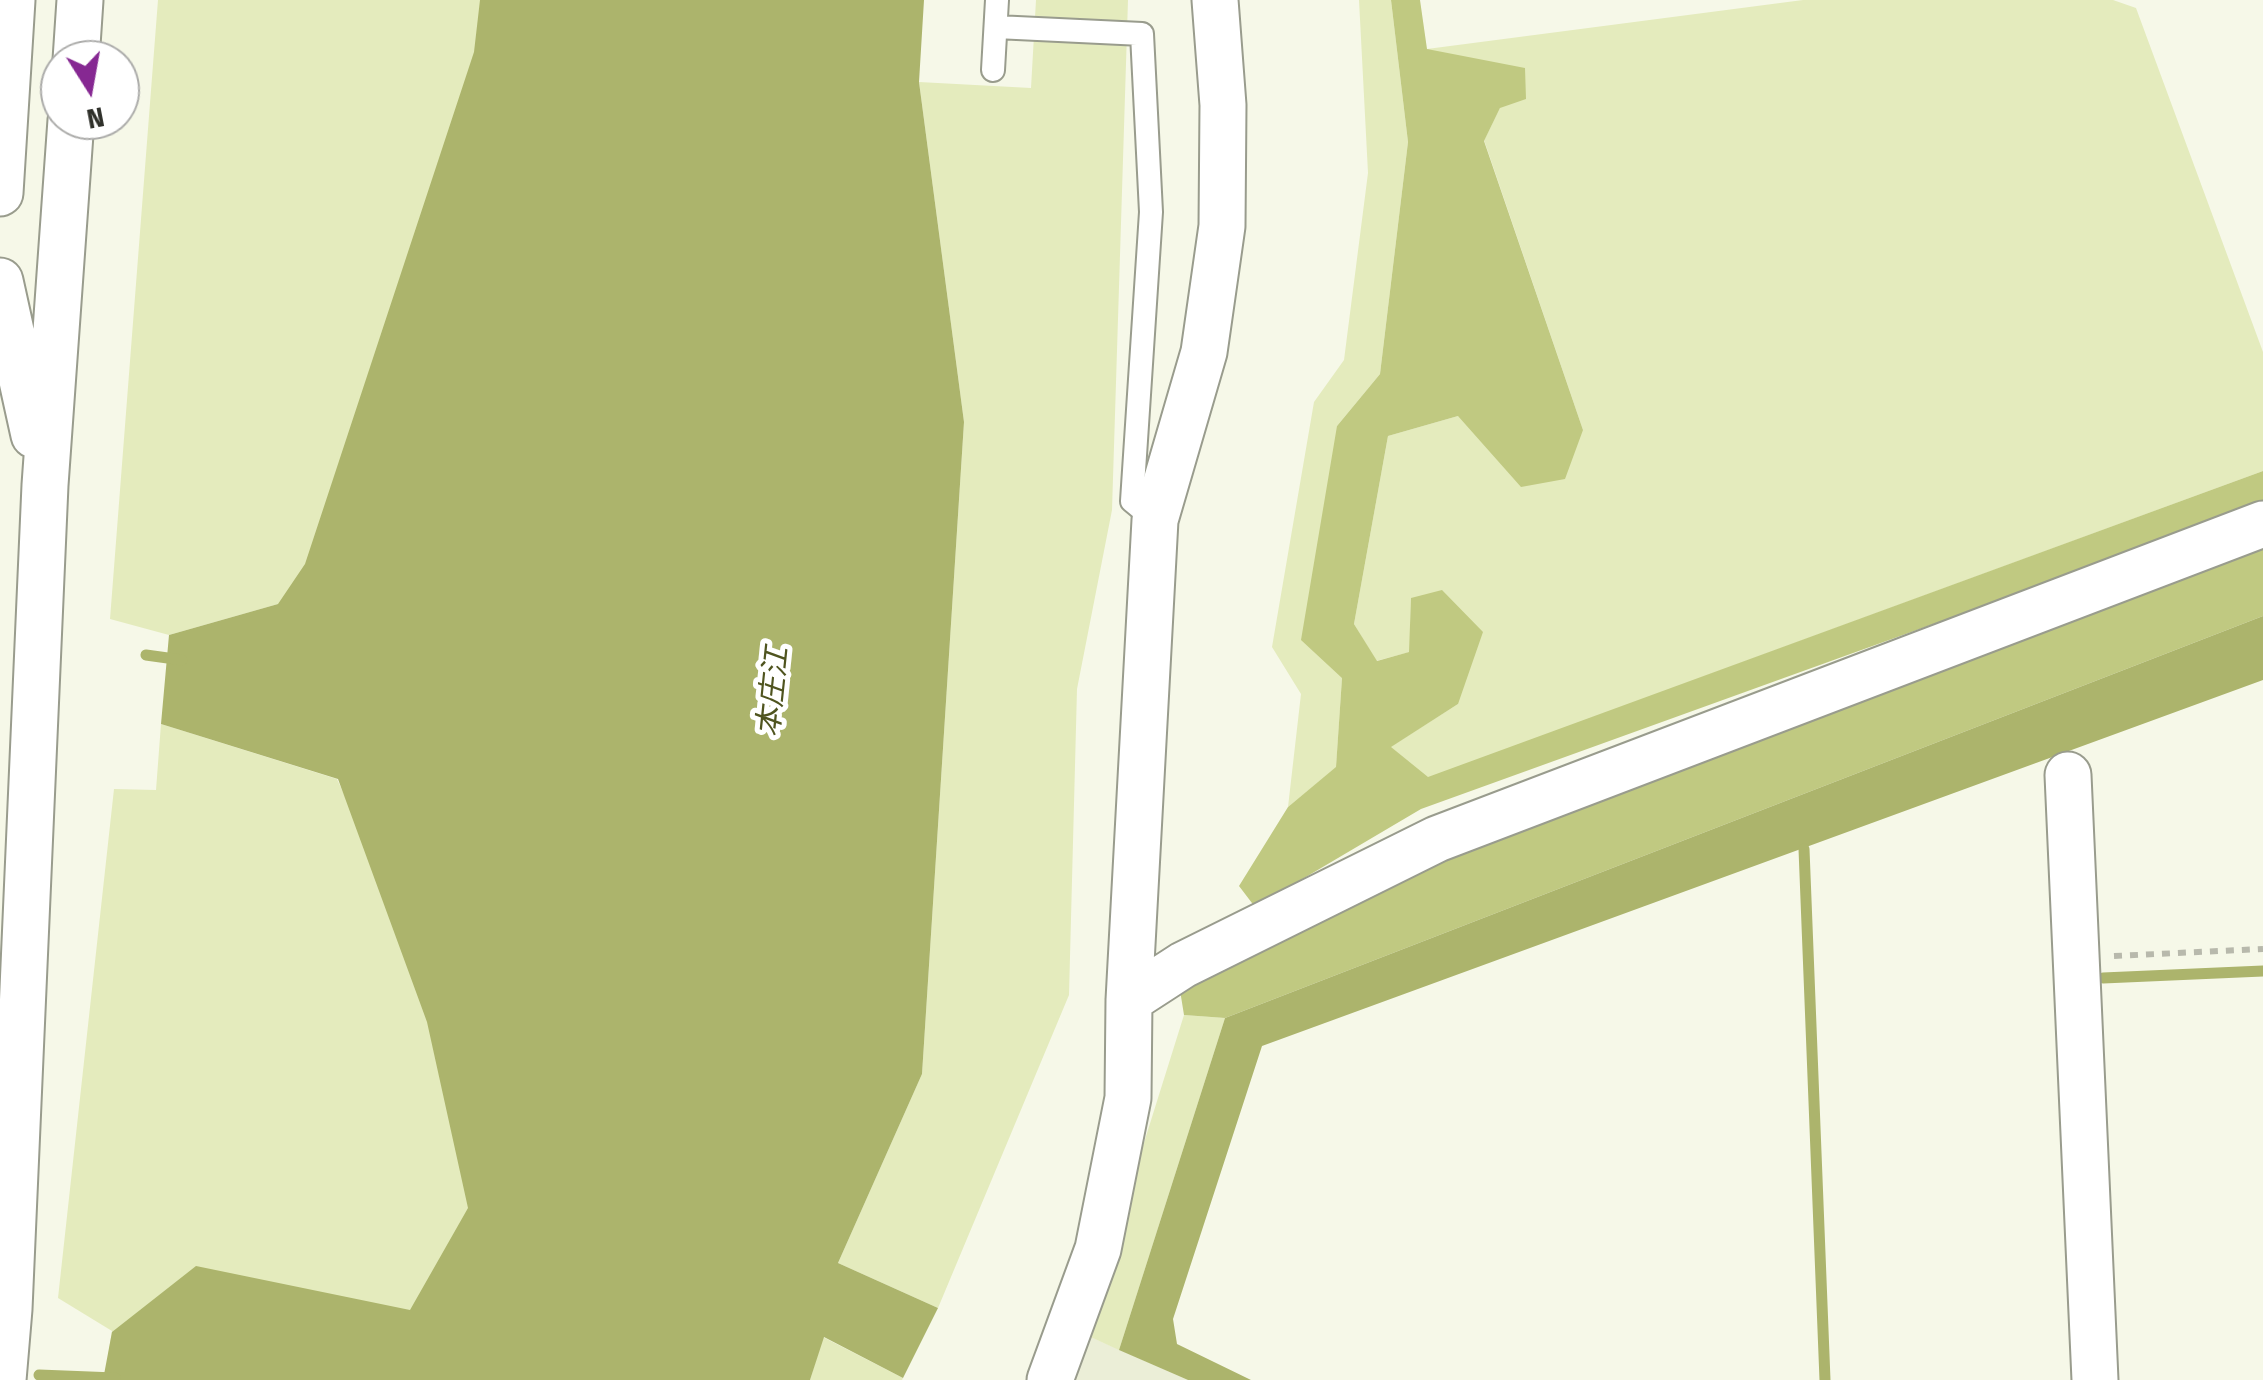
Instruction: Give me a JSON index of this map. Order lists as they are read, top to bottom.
{
  "water": ["本庄江"],
  "north": "bottom"
}
